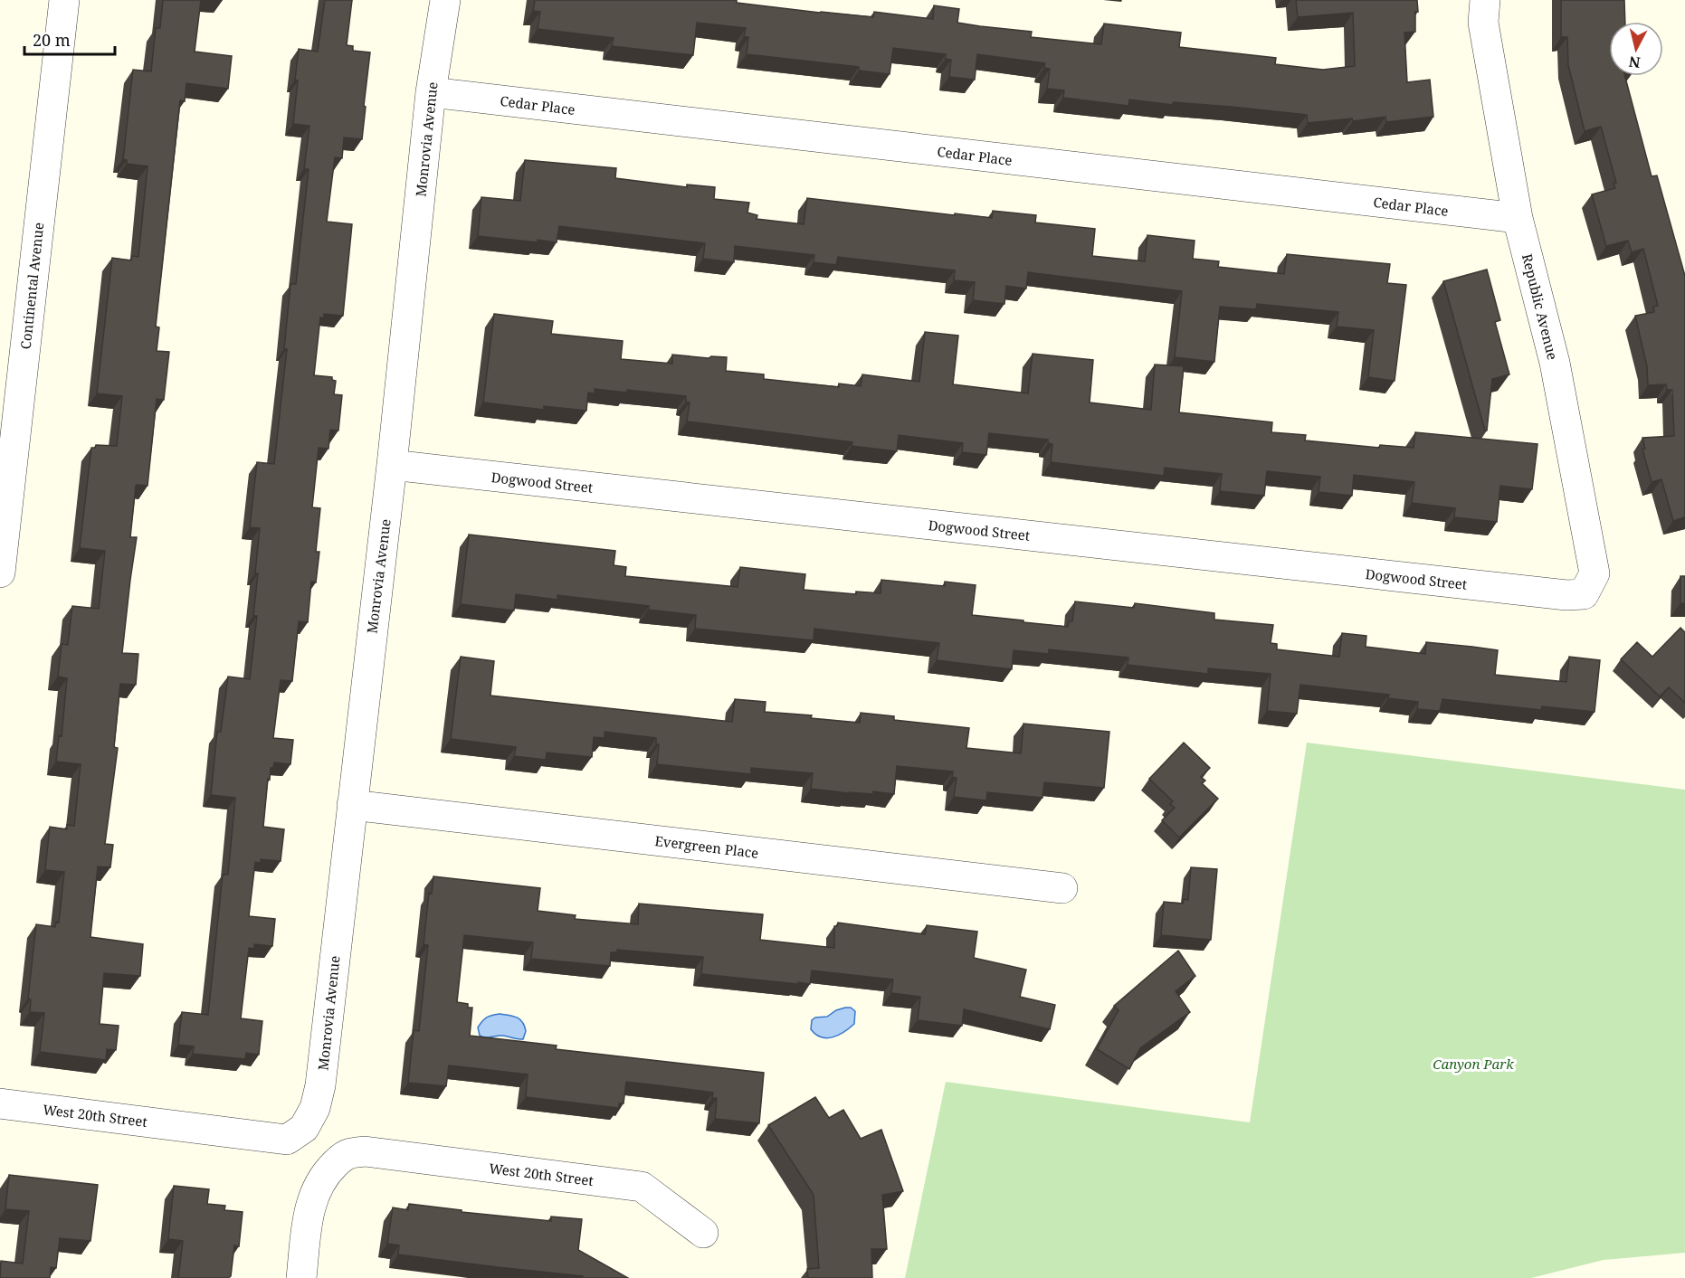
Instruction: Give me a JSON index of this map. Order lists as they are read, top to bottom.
{
  "streets": {
    "street": [
      "Cedar Place",
      "Monrovia Avenue",
      "Continental Avenue",
      "Republic Avenue",
      "Dogwood Street",
      "Evergreen Place",
      "West 20th Street"
    ]
  },
  "crossings": [
    ["Cedar Place", "Monrovia Avenue"],
    ["Cedar Place", "Republic Avenue"],
    ["Monrovia Avenue", "Dogwood Street"],
    ["Monrovia Avenue", "Evergreen Place"],
    ["Monrovia Avenue", "West 20th Street"],
    ["Republic Avenue", "Dogwood Street"]
  ],
  "parks": ["Canyon Park"],
  "scale_bar": "20 m",
  "north": "bottom"
}
